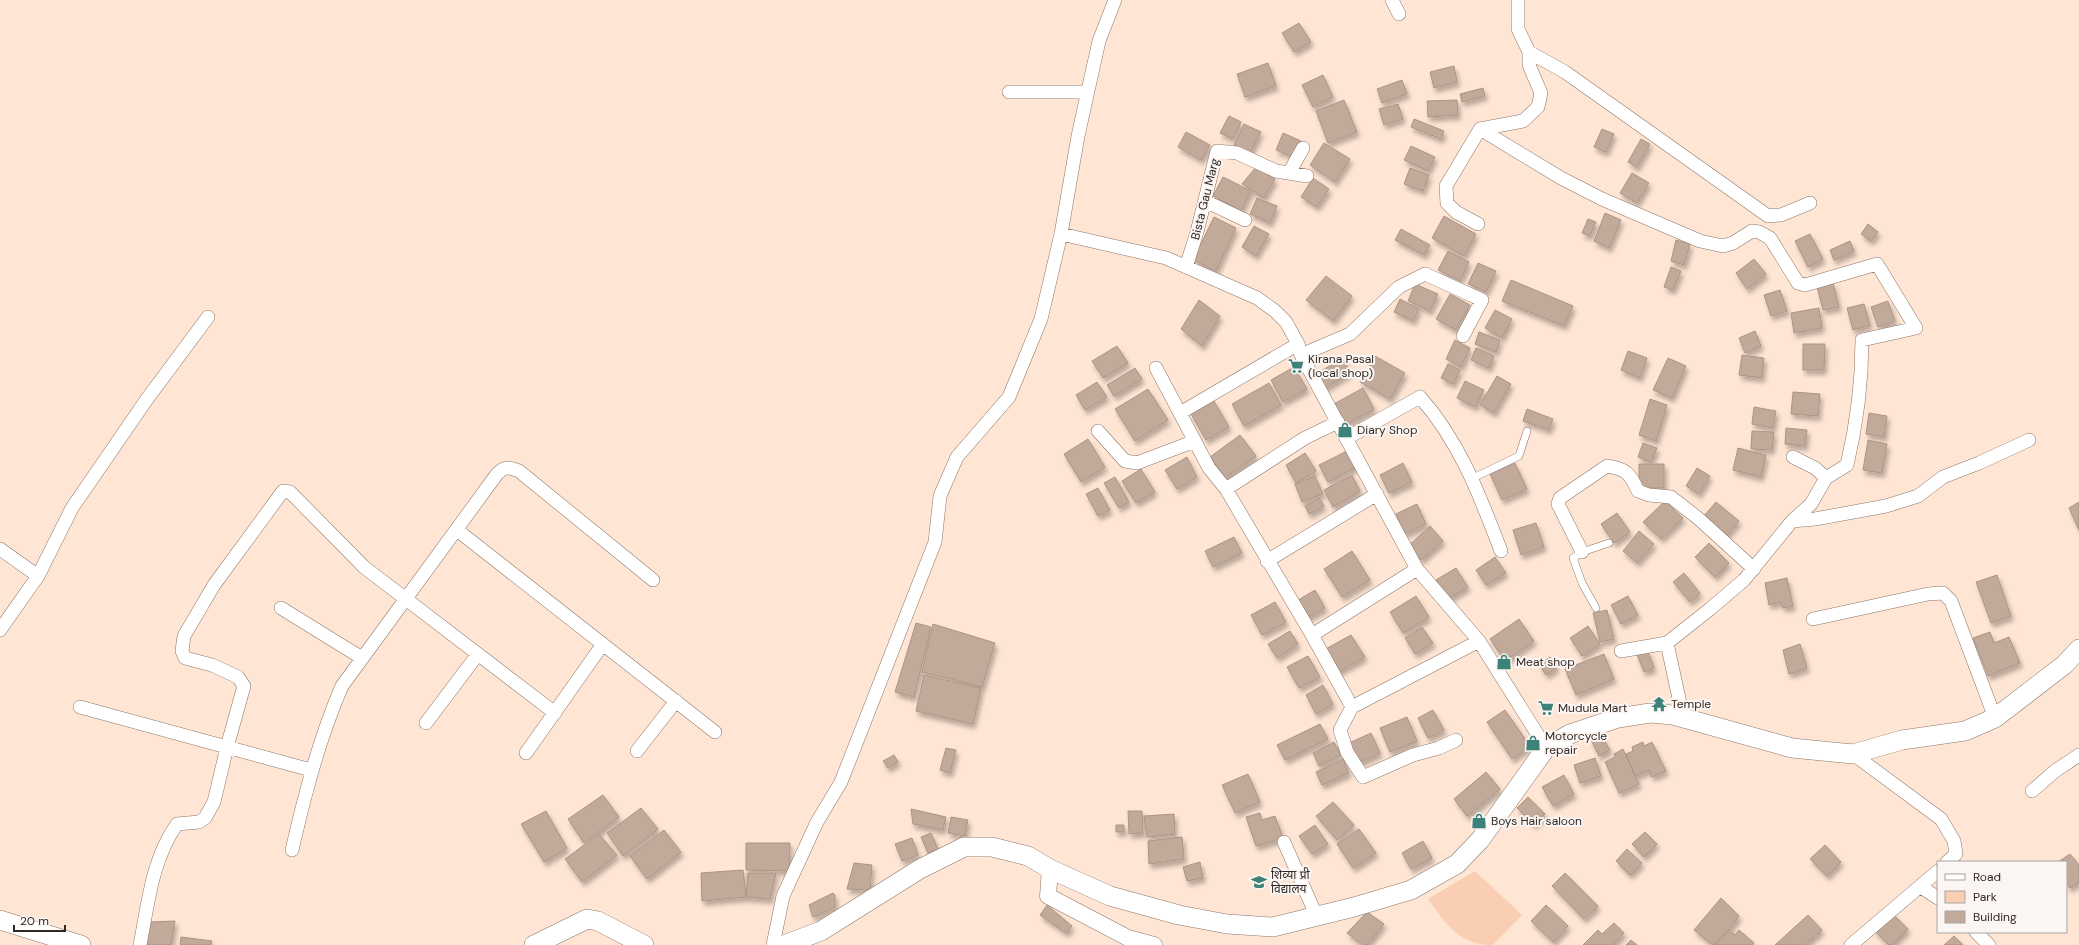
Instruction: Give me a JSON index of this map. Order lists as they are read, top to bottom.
{
  "streets": {
    "street": ["Bista Gau Marg"]
  },
  "places": {
    "supermarket": ["Kirana Pasal (local shop)", "Mudula Mart"],
    "shop": [
      "Diary Shop",
      "Meat shop",
      "Motorcycle repair",
      "Boys Hair saloon"
    ],
    "temple": ["Temple"],
    "school or university": ["शिव्या प्री विद्यालय"]
  },
  "legend": ["Road", "Park", "Building"],
  "scale_bar": "20 m"
}
